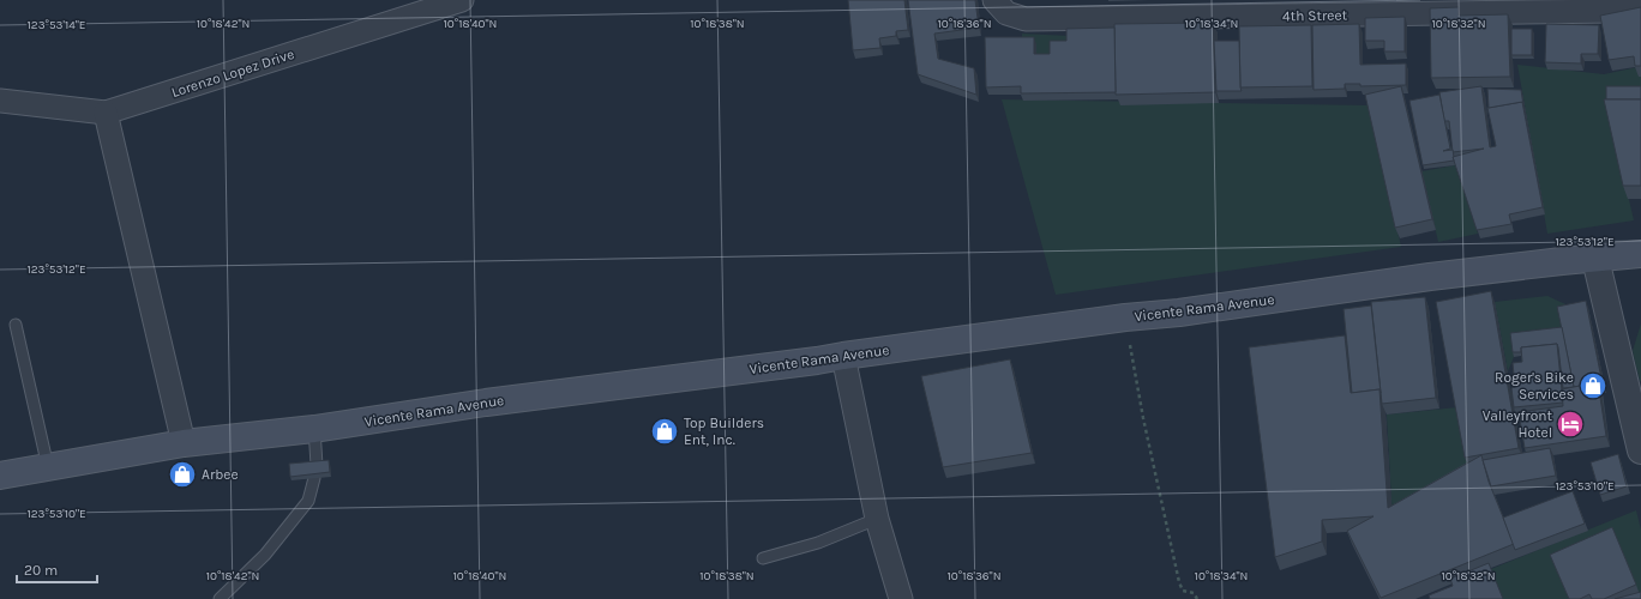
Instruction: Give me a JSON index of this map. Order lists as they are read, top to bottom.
{
  "streets": {
    "main road": ["Vicente Rama Avenue"],
    "street": ["4th Street", "Lorenzo Lopez Drive"]
  },
  "places": {
    "shop": ["Roger's Bike Services", "Top Builders Ent, Inc.", "Arbee"],
    "hotel": ["Valleyfront Hotel"]
  },
  "scale_bar": "20 m",
  "coordinates": [
    "10°18'42\"N",
    "10°18'40\"N",
    "10°18'38\"N",
    "10°18'36\"N",
    "10°18'34\"N",
    "10°18'32\"N",
    "123°53'14\"E",
    "123°53'12\"E",
    "123°53'10\"E"
  ]
}
